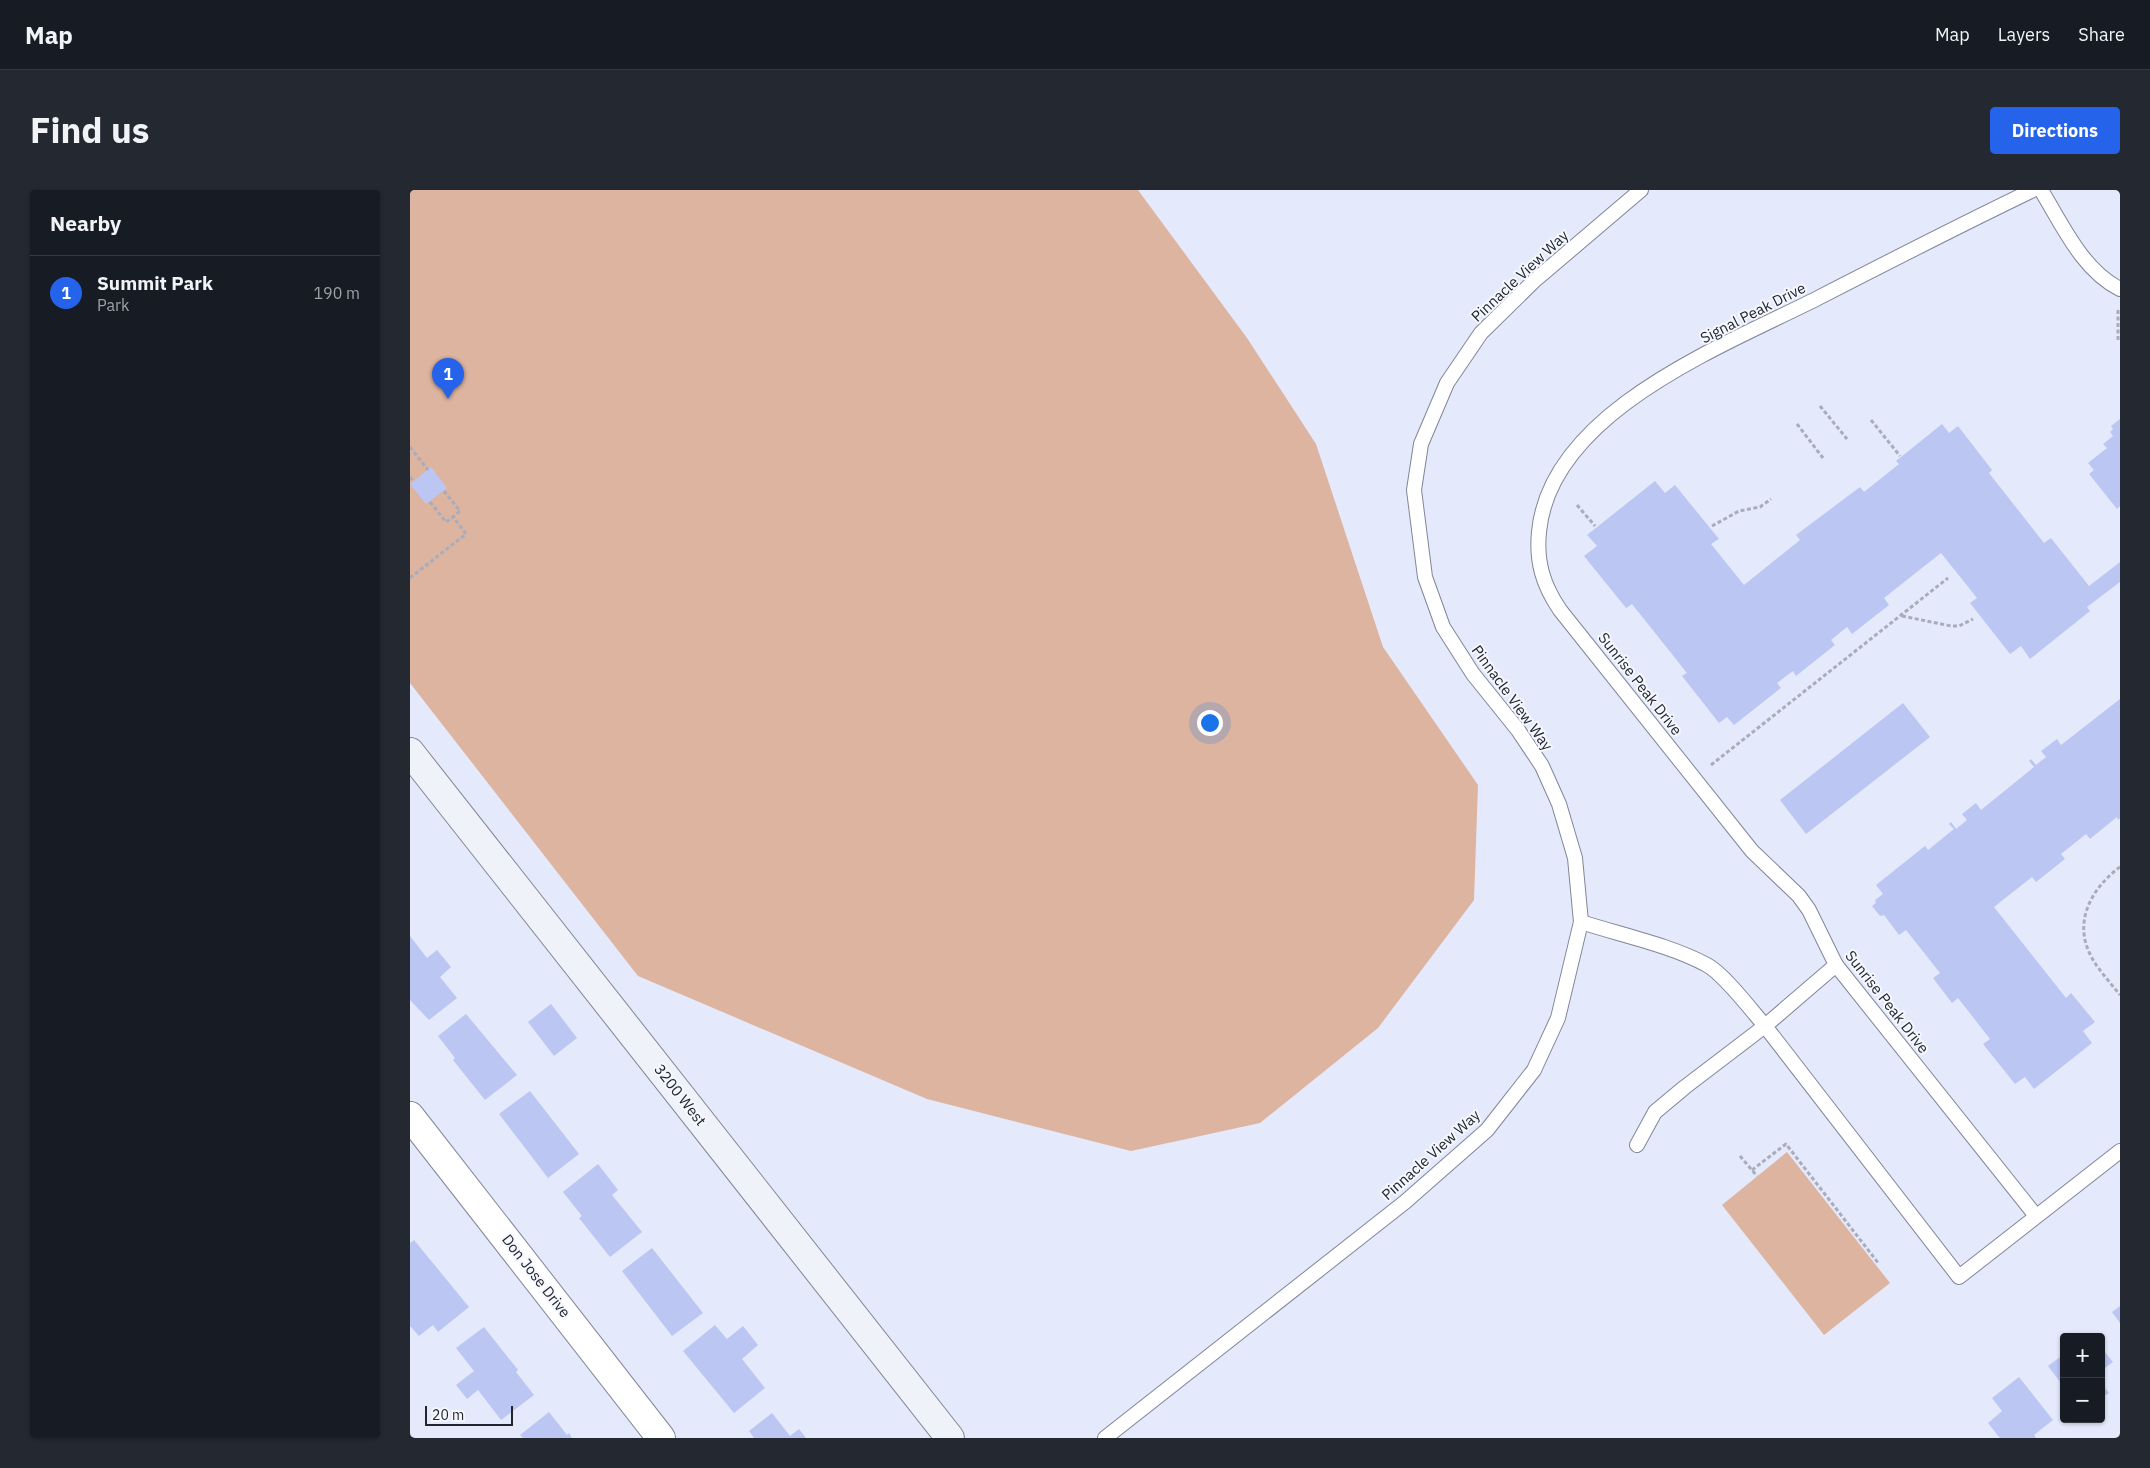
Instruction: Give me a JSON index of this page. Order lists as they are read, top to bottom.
{
  "streets": {
    "street": ["3200 West", "Don Jose Drive"],
    "lane": ["Pinnacle View Way", "Signal Peak Drive", "Sunrise Peak Drive"]
  },
  "crossings": [
    ["Signal Peak Drive", "Sunrise Peak Drive"]
  ],
  "scale_bar": "20 m",
  "page": {
    "header": "Map",
    "nav": ["Map", "Layers", "Share"],
    "title": "Find us",
    "buttons": "Directions",
    "heading": "Nearby",
    "list": [
      {
        "mark": "1",
        "name": "Summit Park",
        "note": "Park",
        "value": "190 m"
      }
    ],
    "pins": "1",
    "map_buttons": ["+", "−"],
    "scale": "20 m"
  }
}
